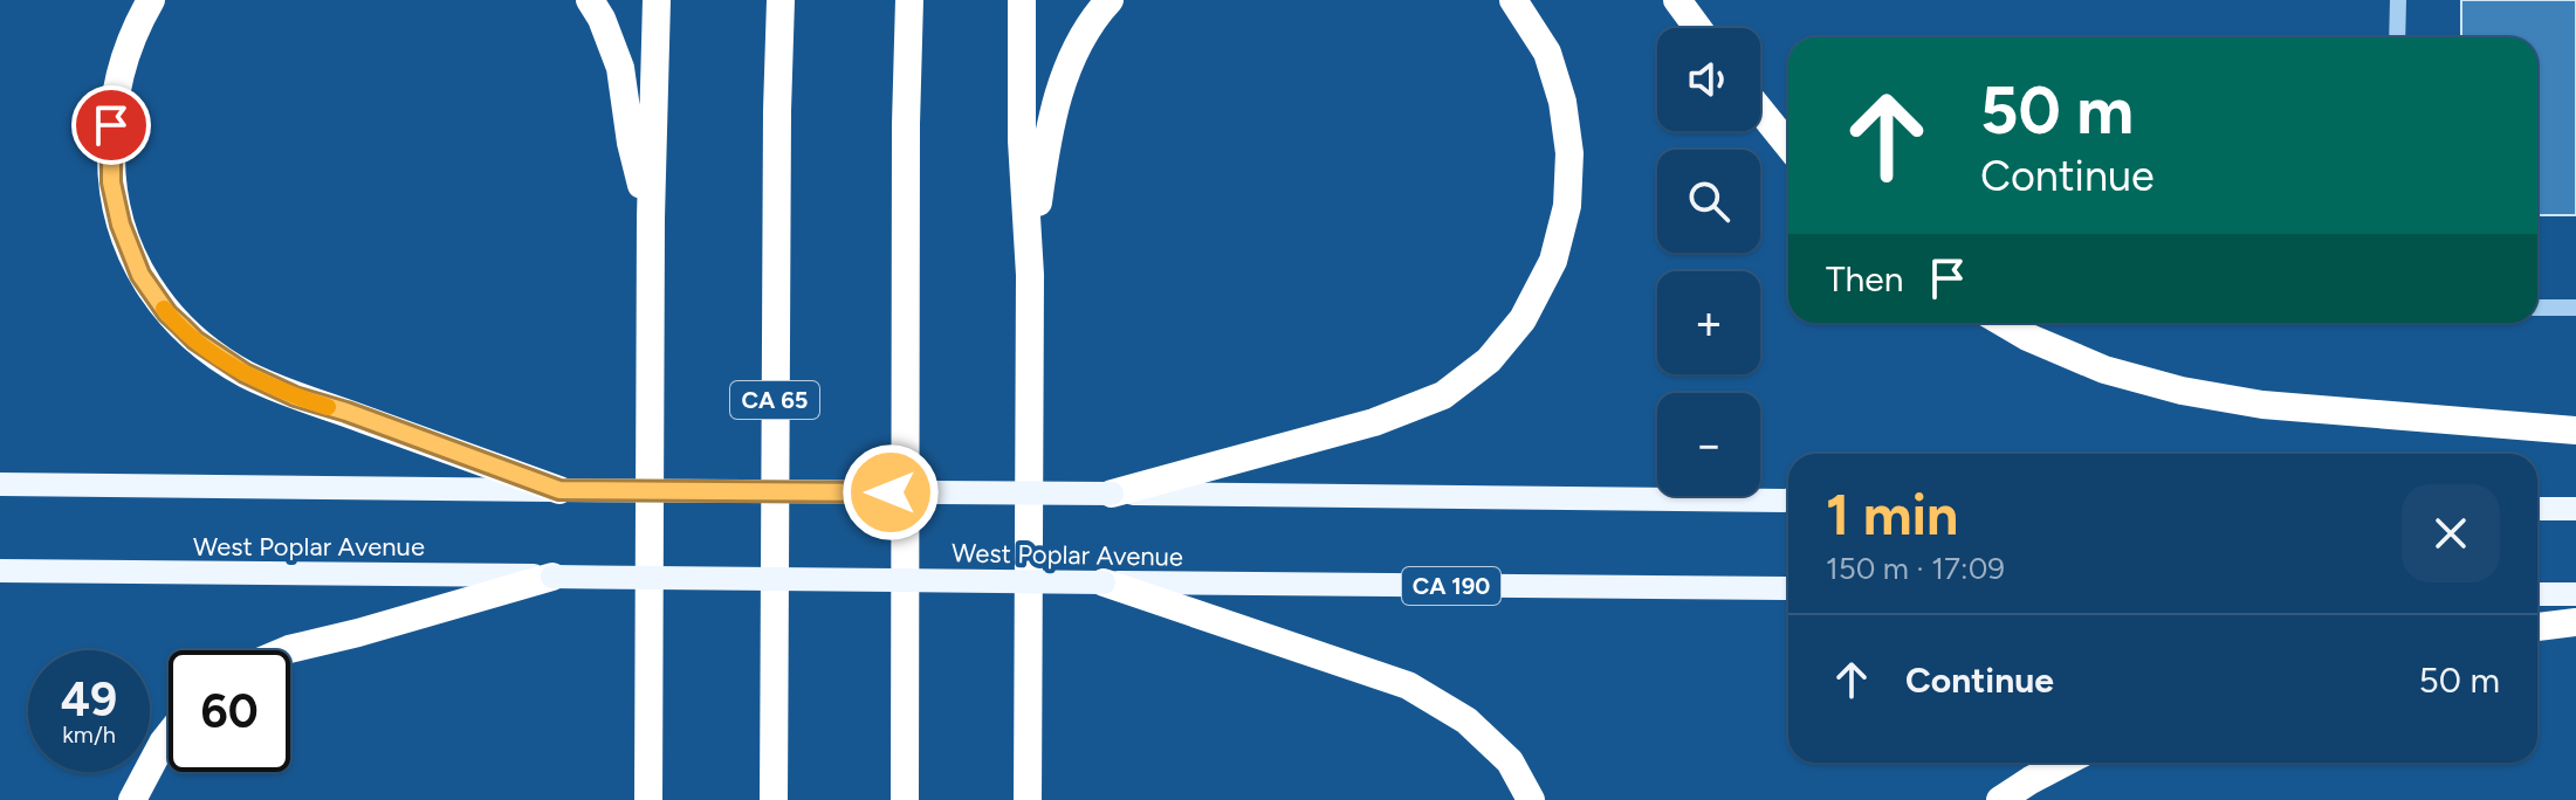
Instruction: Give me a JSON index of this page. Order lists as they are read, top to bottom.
{
  "streets": {
    "highway": ["CA 65"],
    "main road": ["West Poplar Avenue", "CA 190"]
  },
  "page": {
    "map_buttons": ["+", "−"],
    "turn": ["50 m", "Continue"],
    "then": "Then",
    "heading": ["1 min", "150 m · 17:09"],
    "list": [
      {
        "name": "Continue",
        "value": "50 m"
      }
    ],
    "speed": "49 km/h",
    "limit": "60"
  }
}
